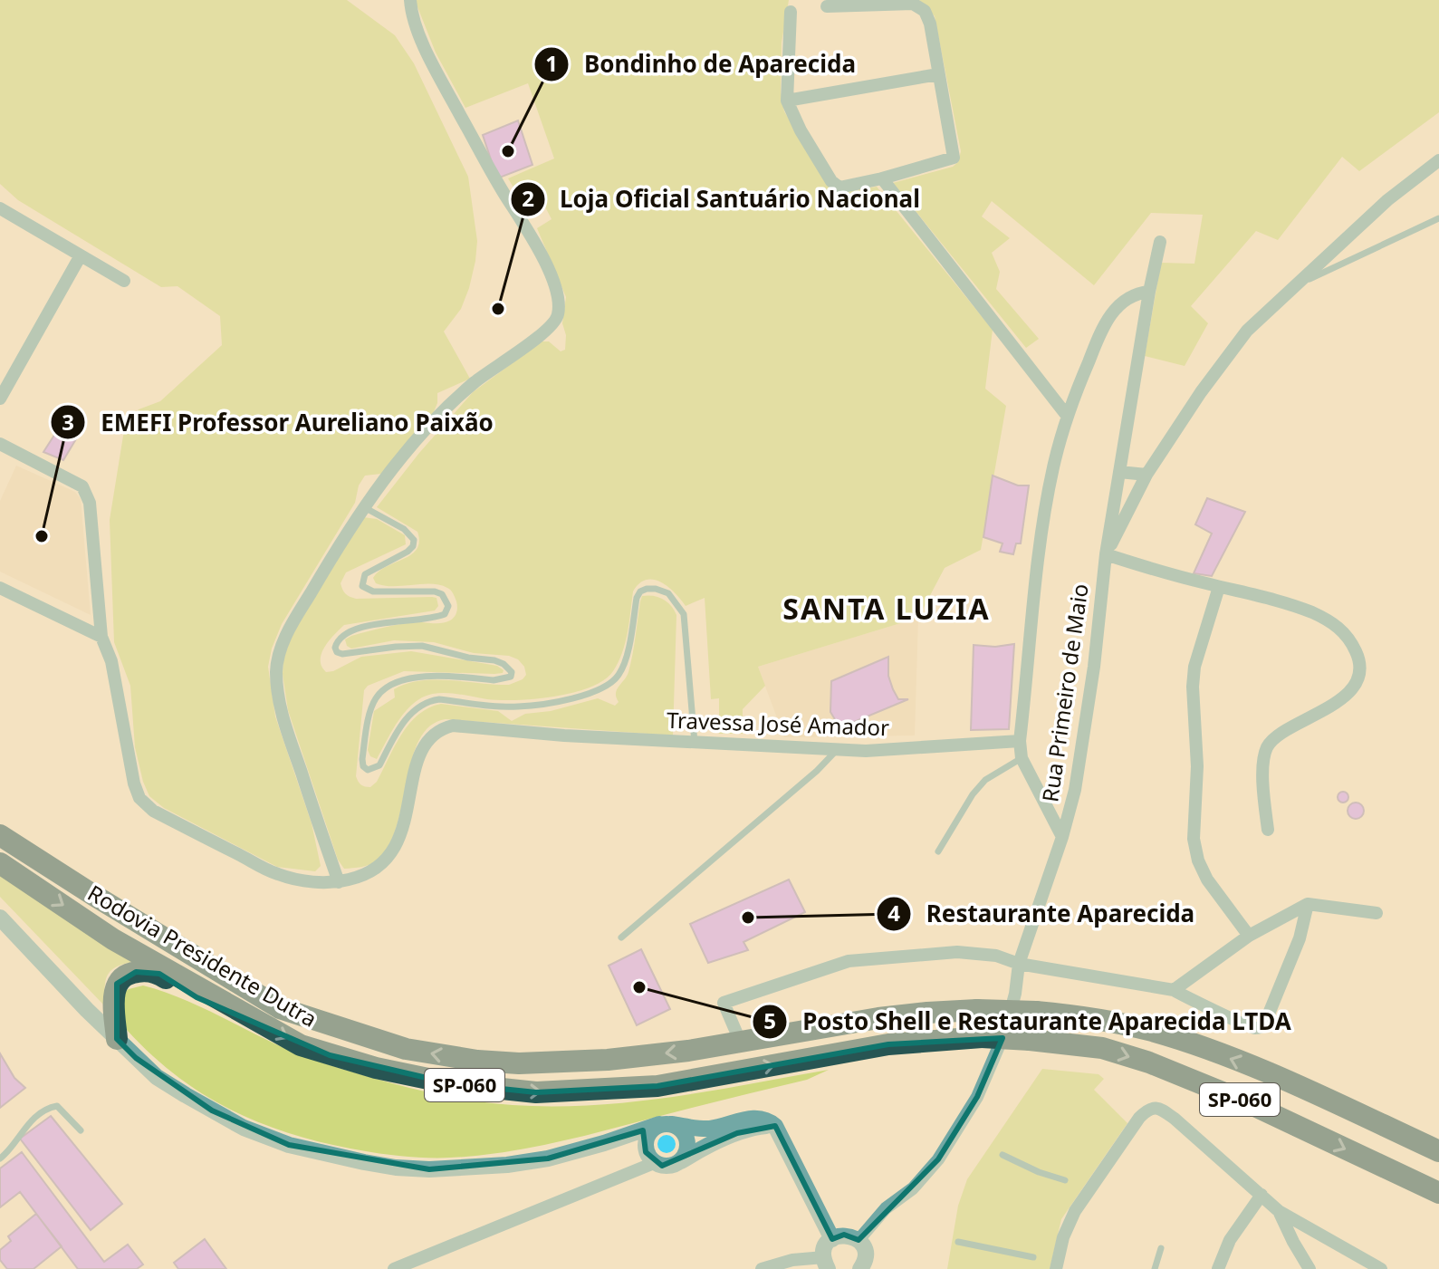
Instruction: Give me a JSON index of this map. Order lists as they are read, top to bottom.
{
  "streets": {
    "highway": ["Rodovia Presidente Dutra", "SP-060"],
    "street": ["Rua Primeiro de Maio", "Travessa José Amador"]
  },
  "districts": ["SANTA LUZIA"],
  "places": [
    "Bondinho de Aparecida",
    "Loja Oficial Santuário Nacional",
    "EMEFI Professor Aureliano Paixão",
    "Restaurante Aparecida",
    "Posto Shell e Restaurante Aparecida LTDA"
  ]
}
